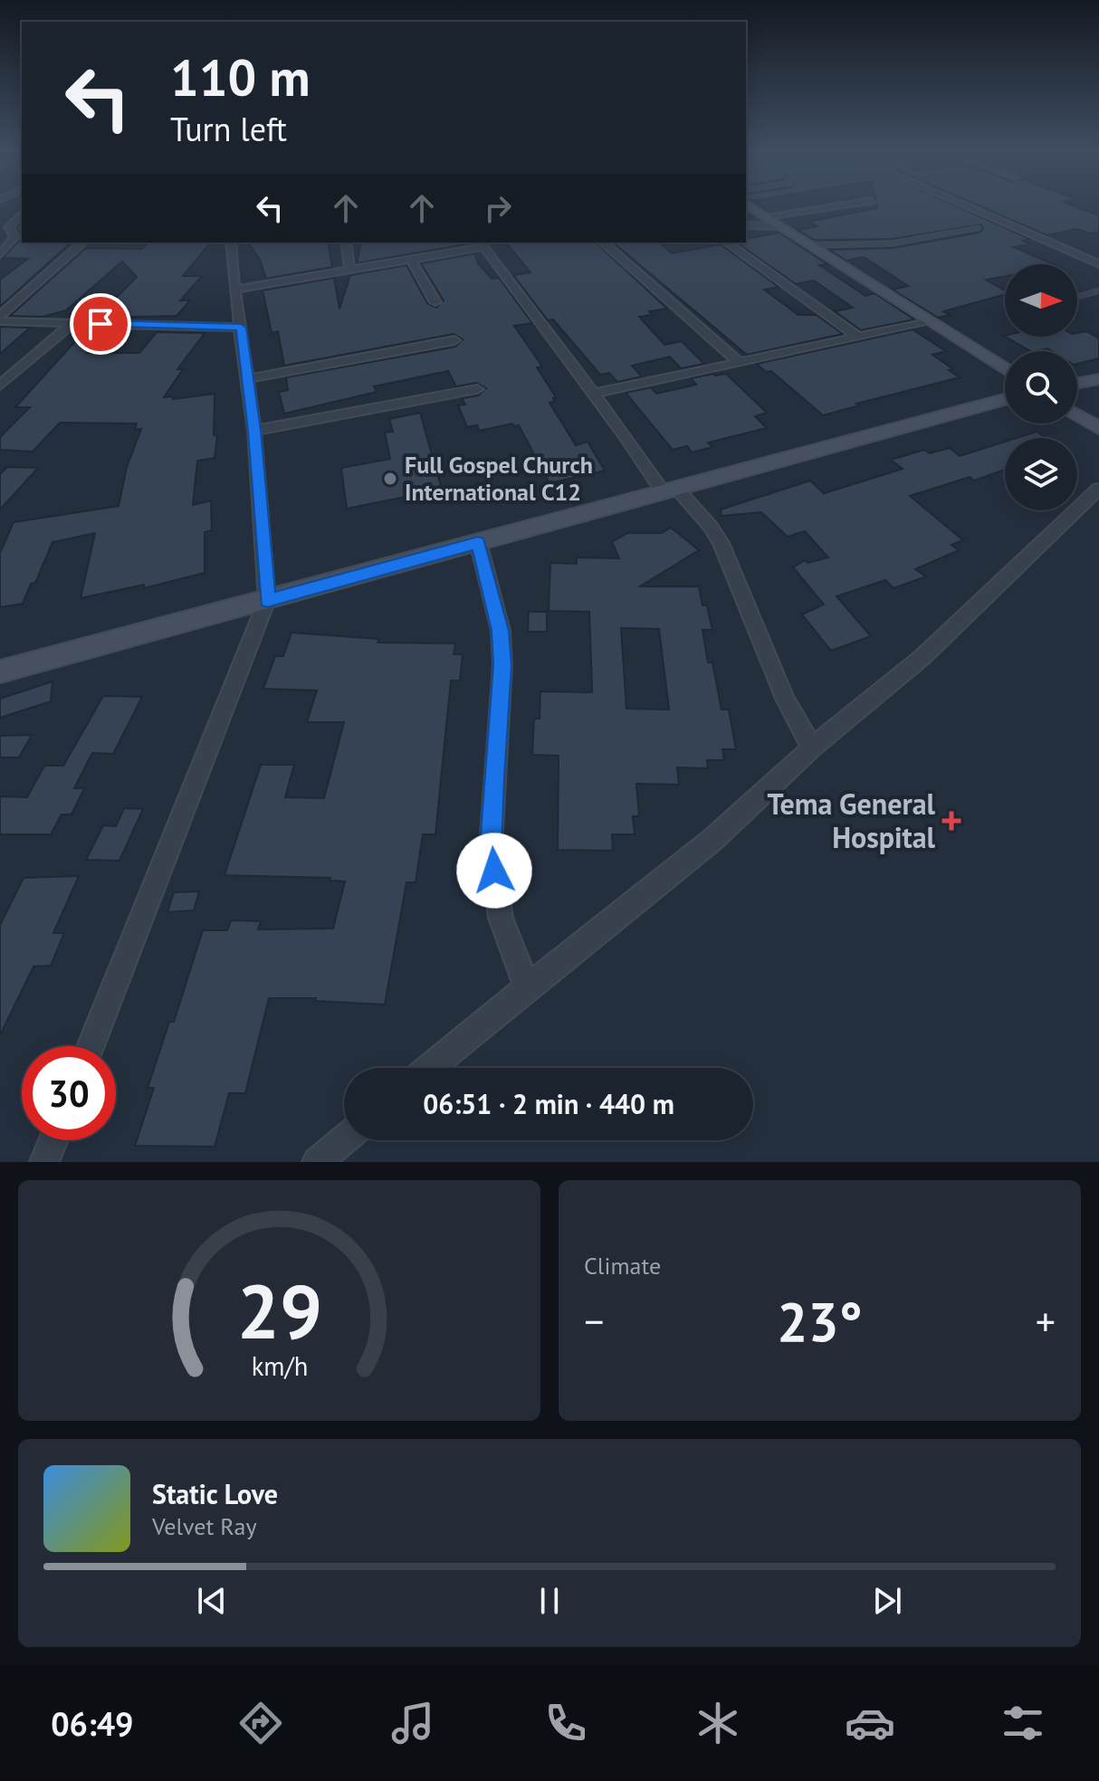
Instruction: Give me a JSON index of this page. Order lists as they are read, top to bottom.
{
  "places": {
    "other": ["Full Gospel Church International C12"],
    "health": ["Tema General Hospital"]
  },
  "north": "right",
  "page": {
    "turn": ["110 m", "Turn left"],
    "limit": "30",
    "trip": "06:51 · 2 min · 440 m",
    "tile": "Climate",
    "heat": ["−", "23°", "+"],
    "song": ["Static Love", "Velvet Ray"],
    "tabs": "06:49",
    "gauge": ["29", "km/h"]
  }
}
